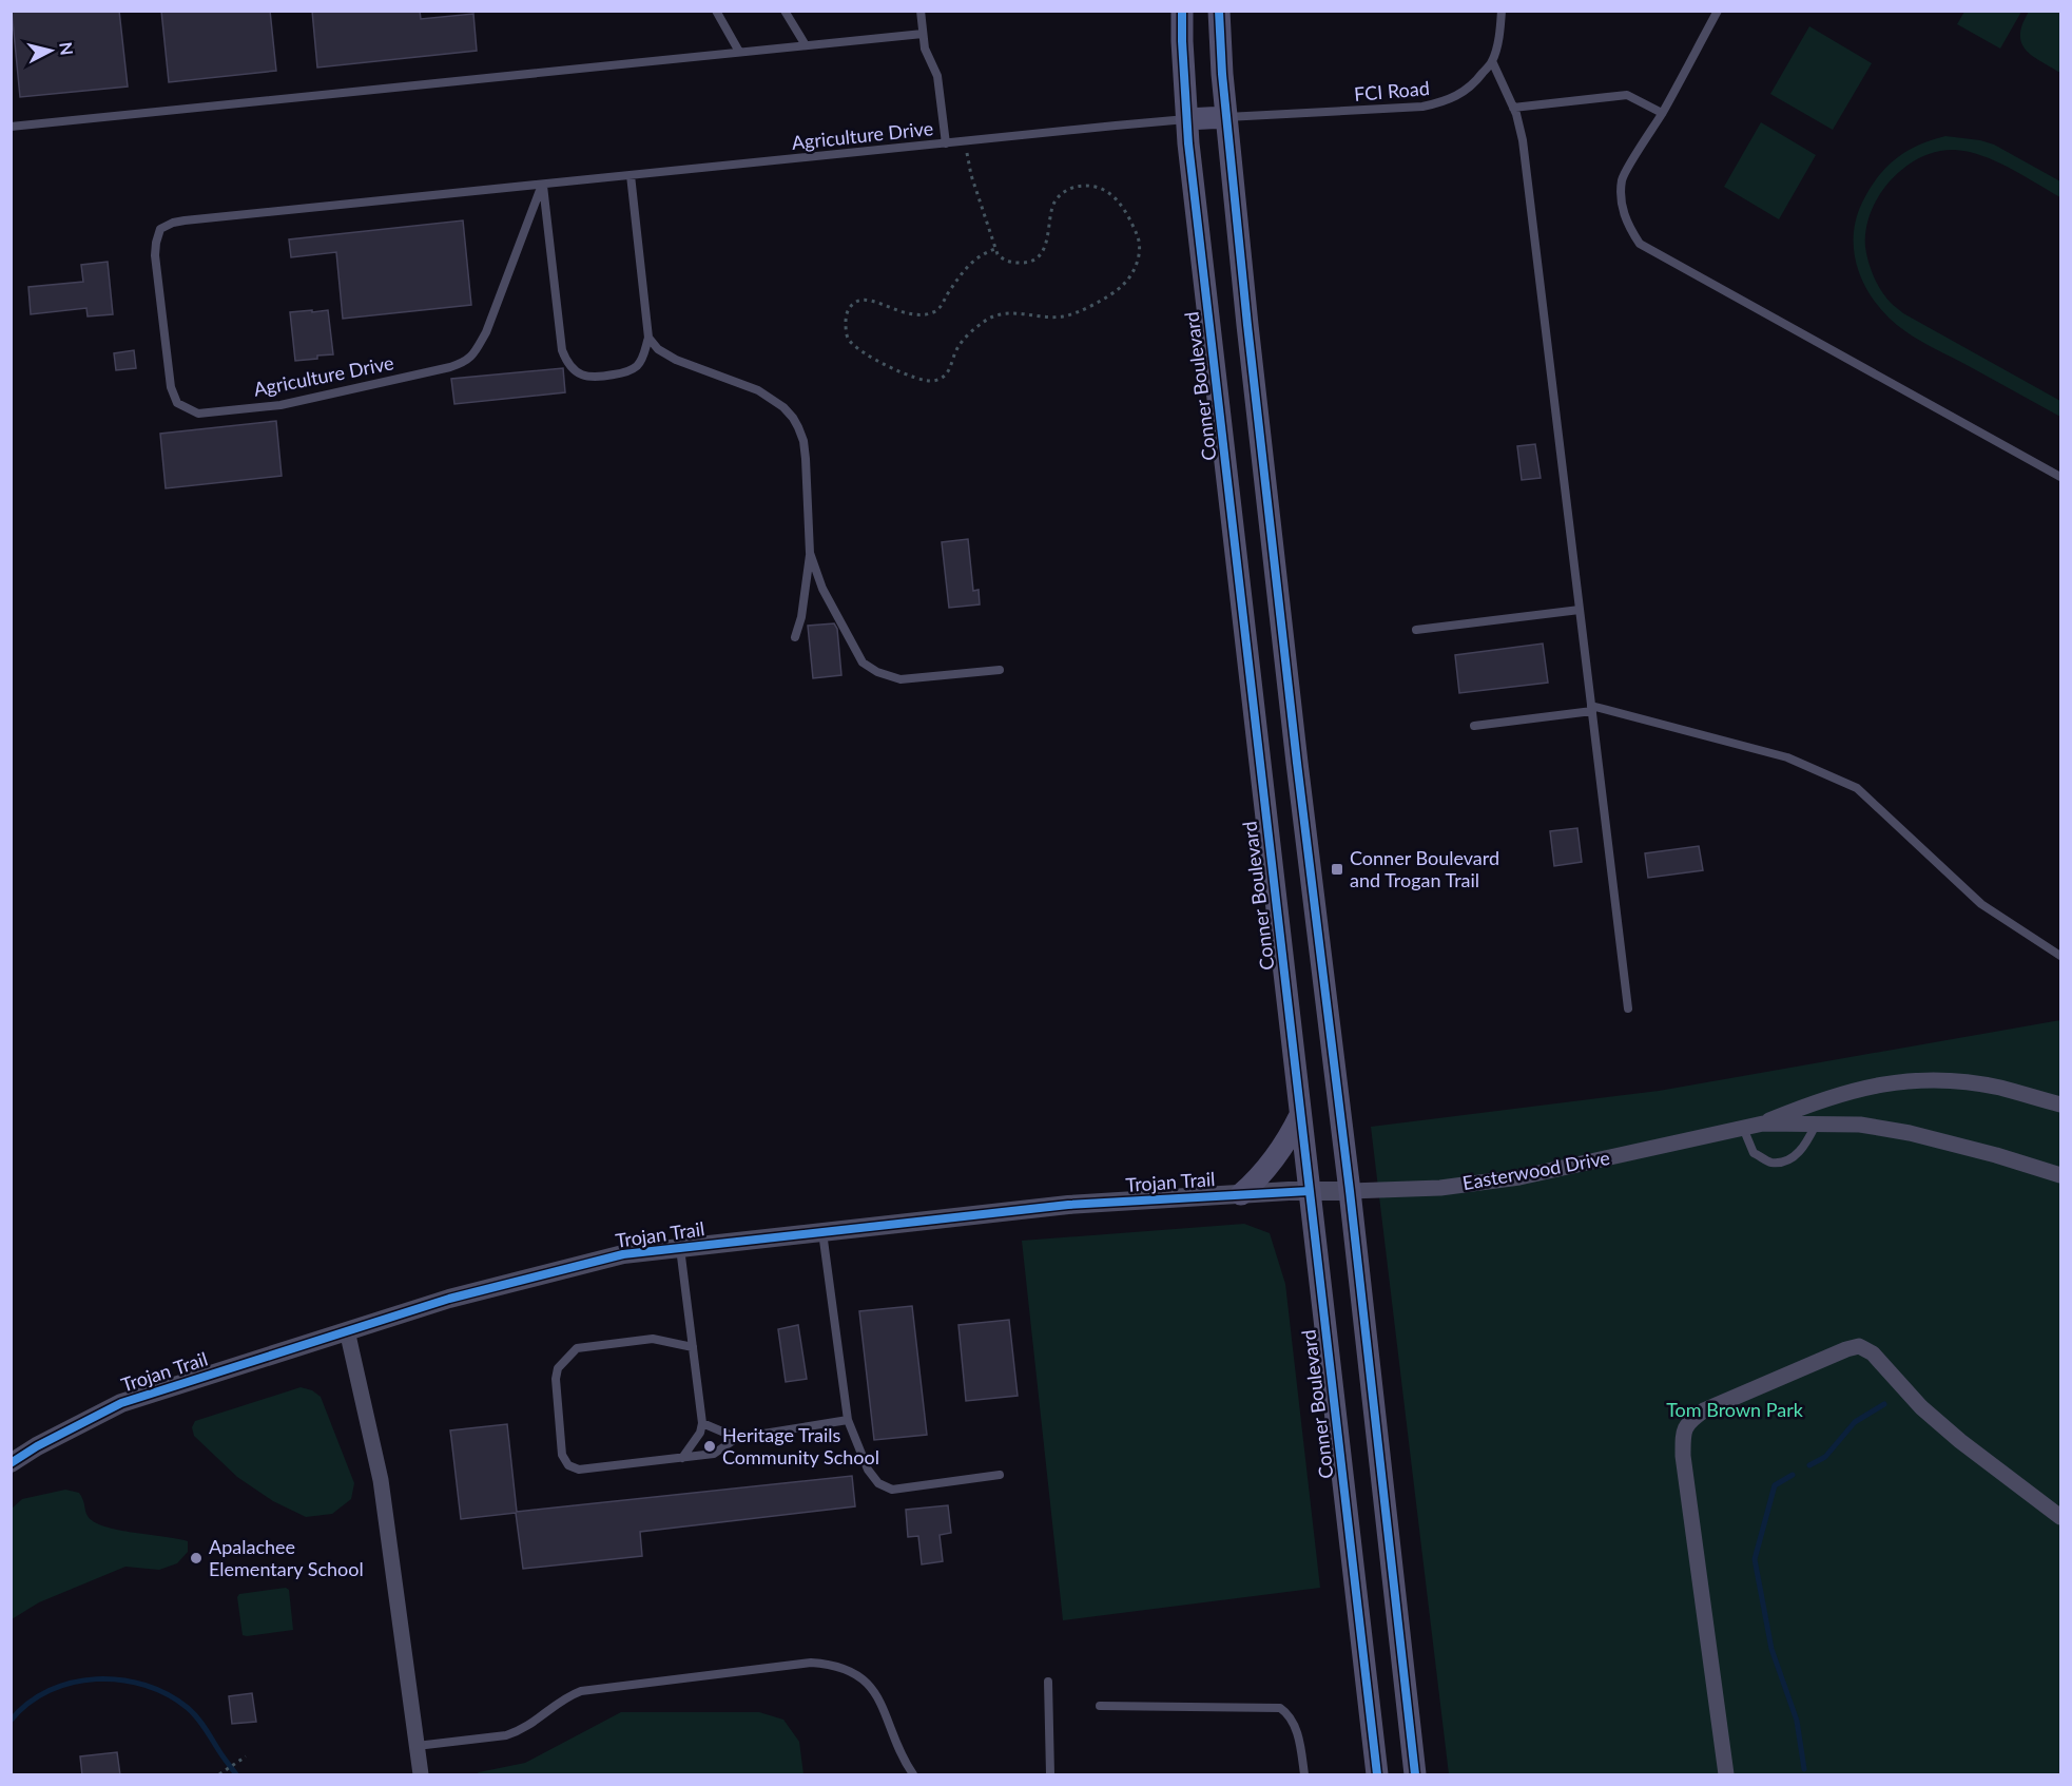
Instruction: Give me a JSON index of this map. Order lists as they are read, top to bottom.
{
  "streets": {
    "main road": ["Conner Boulevard"],
    "street": ["Easterwood Drive", "Trojan Trail"],
    "lane": ["FCI Road", "Agriculture Drive"]
  },
  "crossings": [
    ["Agriculture Drive", "Conner Boulevard"],
    ["Conner Boulevard", "Easterwood Drive"],
    ["Conner Boulevard", "Trojan Trail"],
    ["Easterwood Drive", "Trojan Trail"]
  ],
  "parks": ["Tom Brown Park"],
  "places": {
    "transit": ["Conner Boulevard and Trogan Trail"],
    "other": ["Heritage Trails Community School", "Apalachee Elementary School"]
  },
  "north": "right"
}
